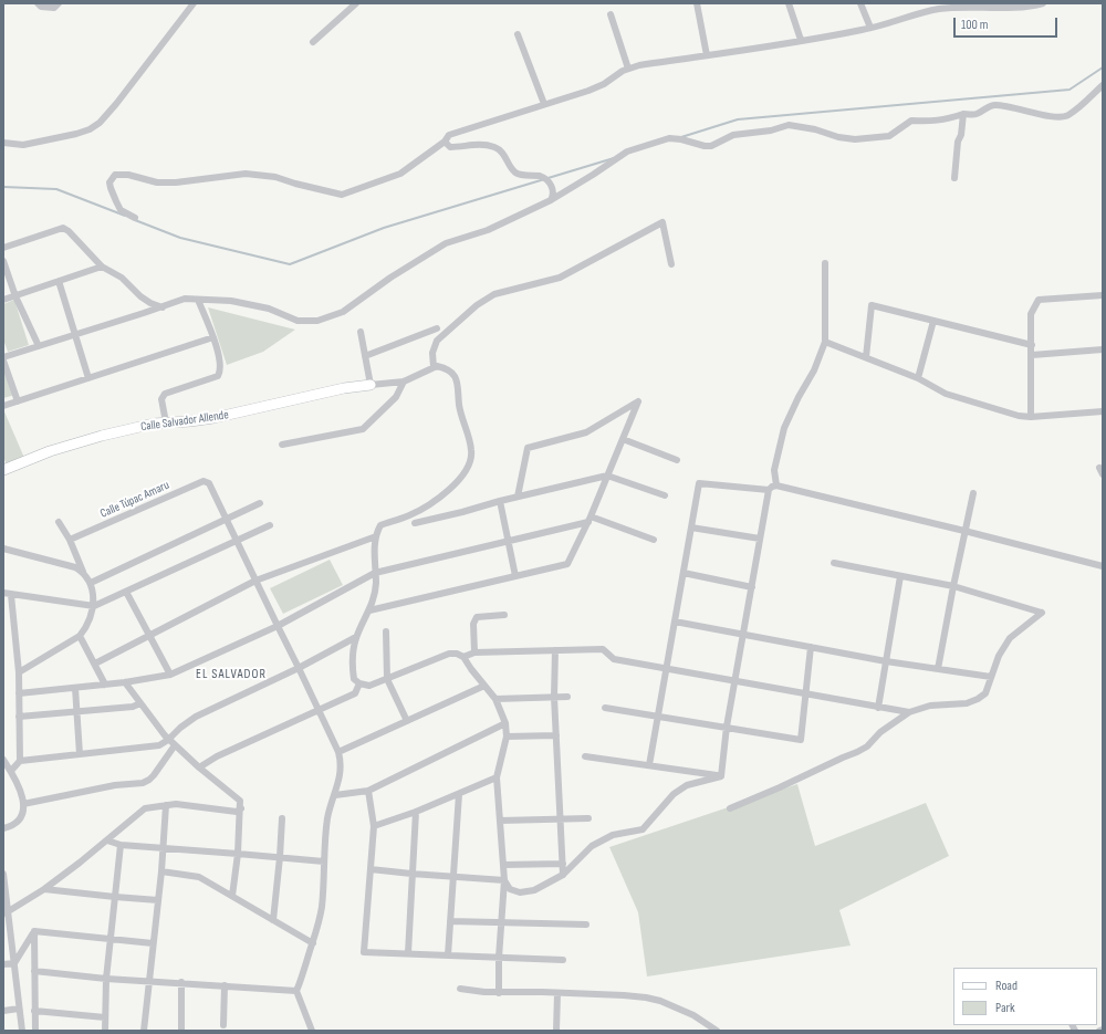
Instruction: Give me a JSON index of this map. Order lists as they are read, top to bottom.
{
  "streets": {
    "street": ["Calle Salvador Allende", "Calle Túpac Amaru"]
  },
  "districts": ["EL SALVADOR"],
  "legend": ["Road", "Park"],
  "scale_bar": "100 m"
}
